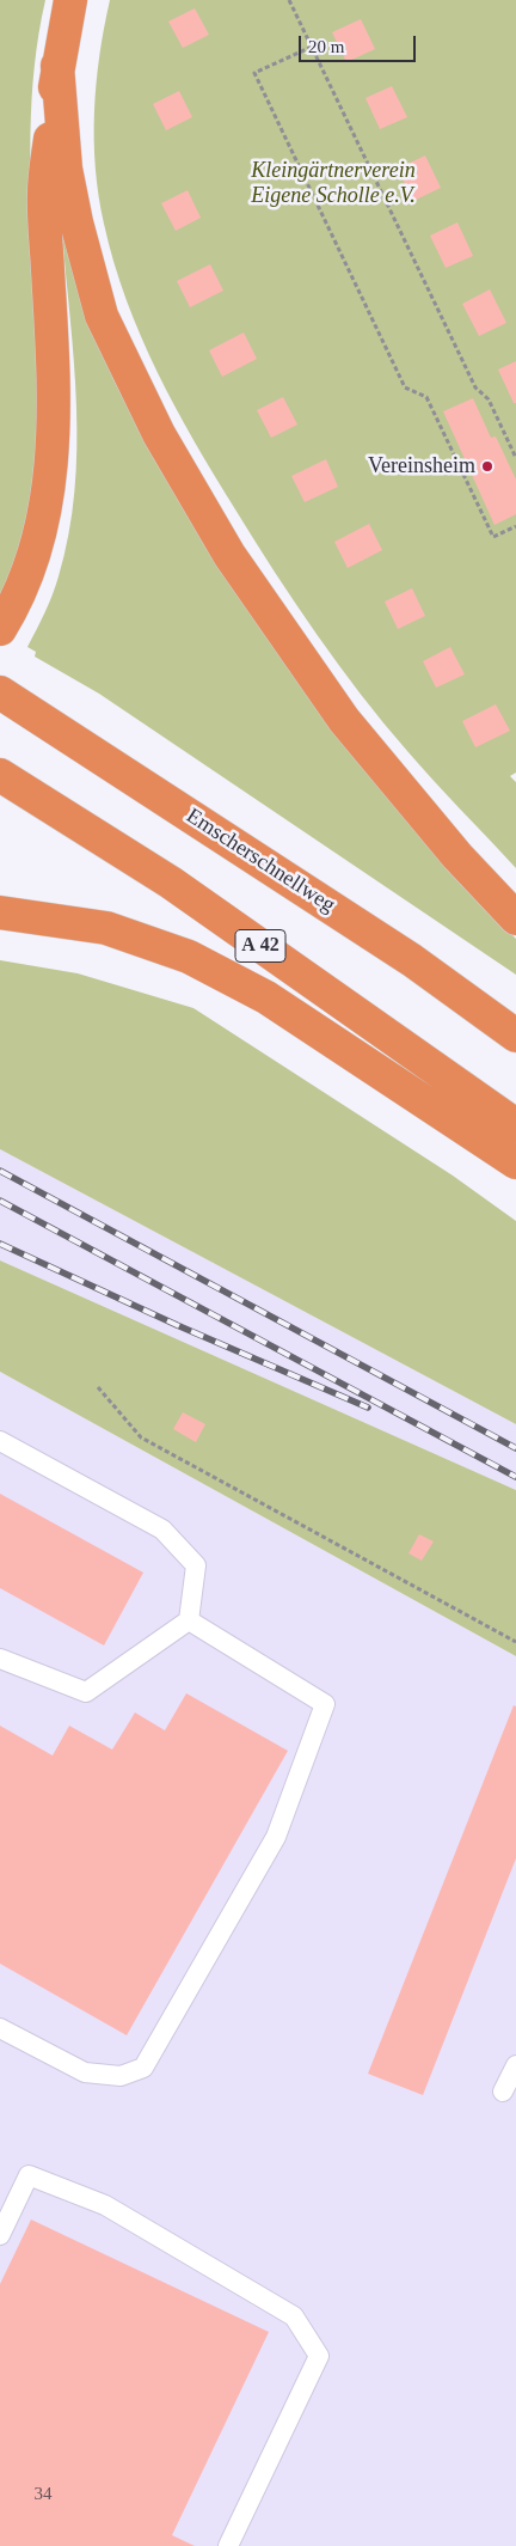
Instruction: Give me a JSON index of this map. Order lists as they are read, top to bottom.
{
  "streets": {
    "highway": ["Emscherschnellweg", "A 42"]
  },
  "parks": ["Kleingärtnerverein Eigene Scholle e.V."],
  "places": ["Vereinsheim"],
  "house_numbers": ["34"],
  "scale_bar": "20 m"
}
